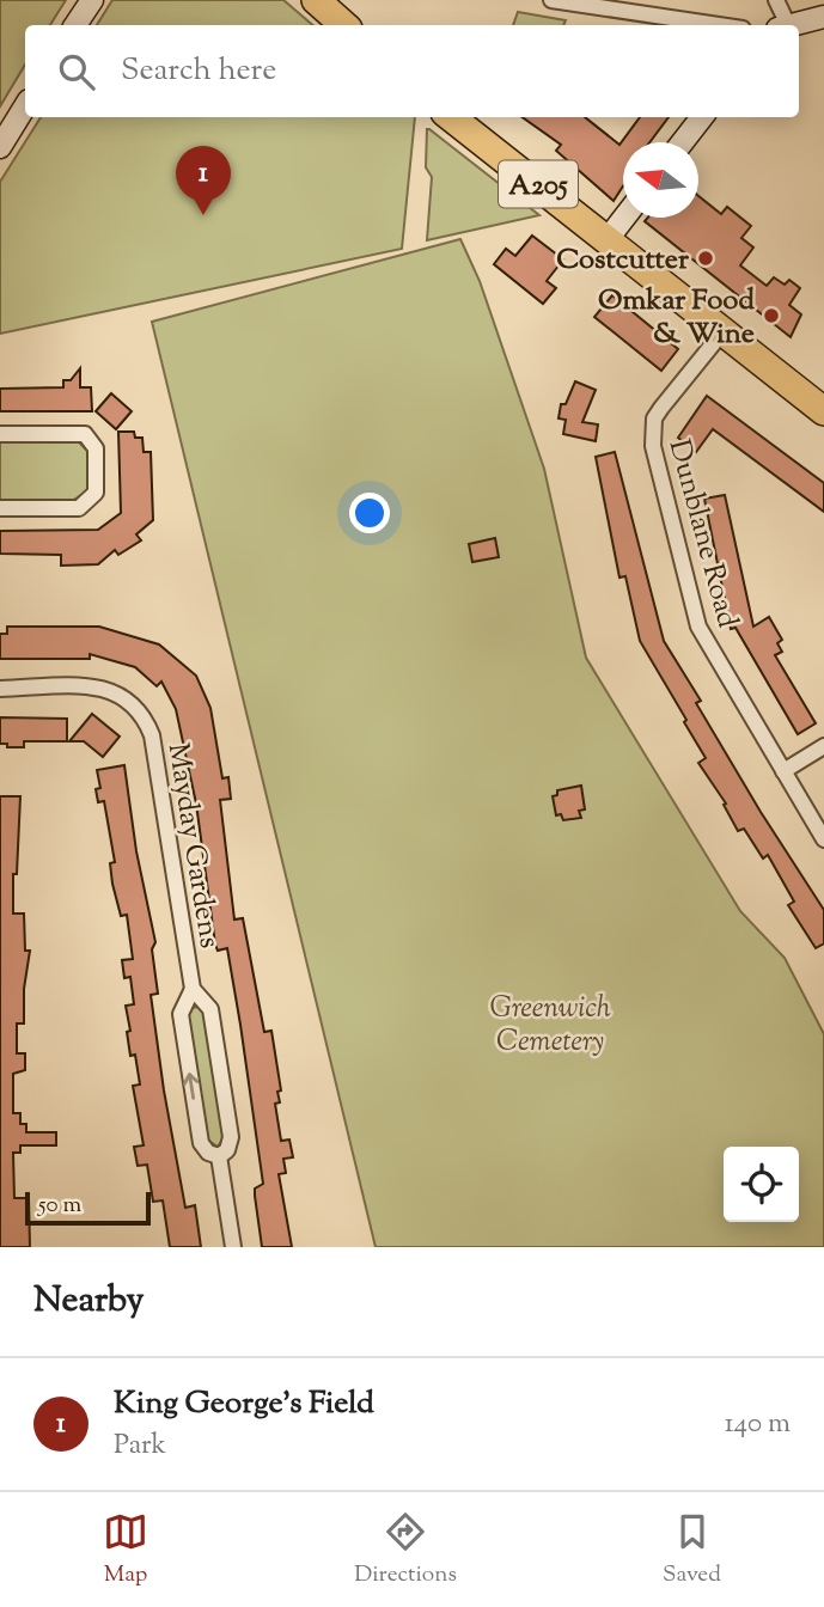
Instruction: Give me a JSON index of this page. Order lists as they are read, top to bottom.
{
  "streets": {
    "highway": ["A205"],
    "street": ["Dunblane Road", "Mayday Gardens"]
  },
  "crossings": [
    ["A205", "Dunblane Road"]
  ],
  "parks": ["Greenwich Cemetery"],
  "places": ["Costcutter", "Omkar Food & Wine"],
  "scale_bar": "50 m",
  "north": "left",
  "page": {
    "search": "Search here",
    "pins": "1",
    "scale": "50 m",
    "heading": "Nearby",
    "list": [
      {
        "mark": "1",
        "name": "King George's Field",
        "note": "Park",
        "value": "140 m"
      }
    ],
    "nav": ["Map", "Directions", "Saved"]
  }
}
